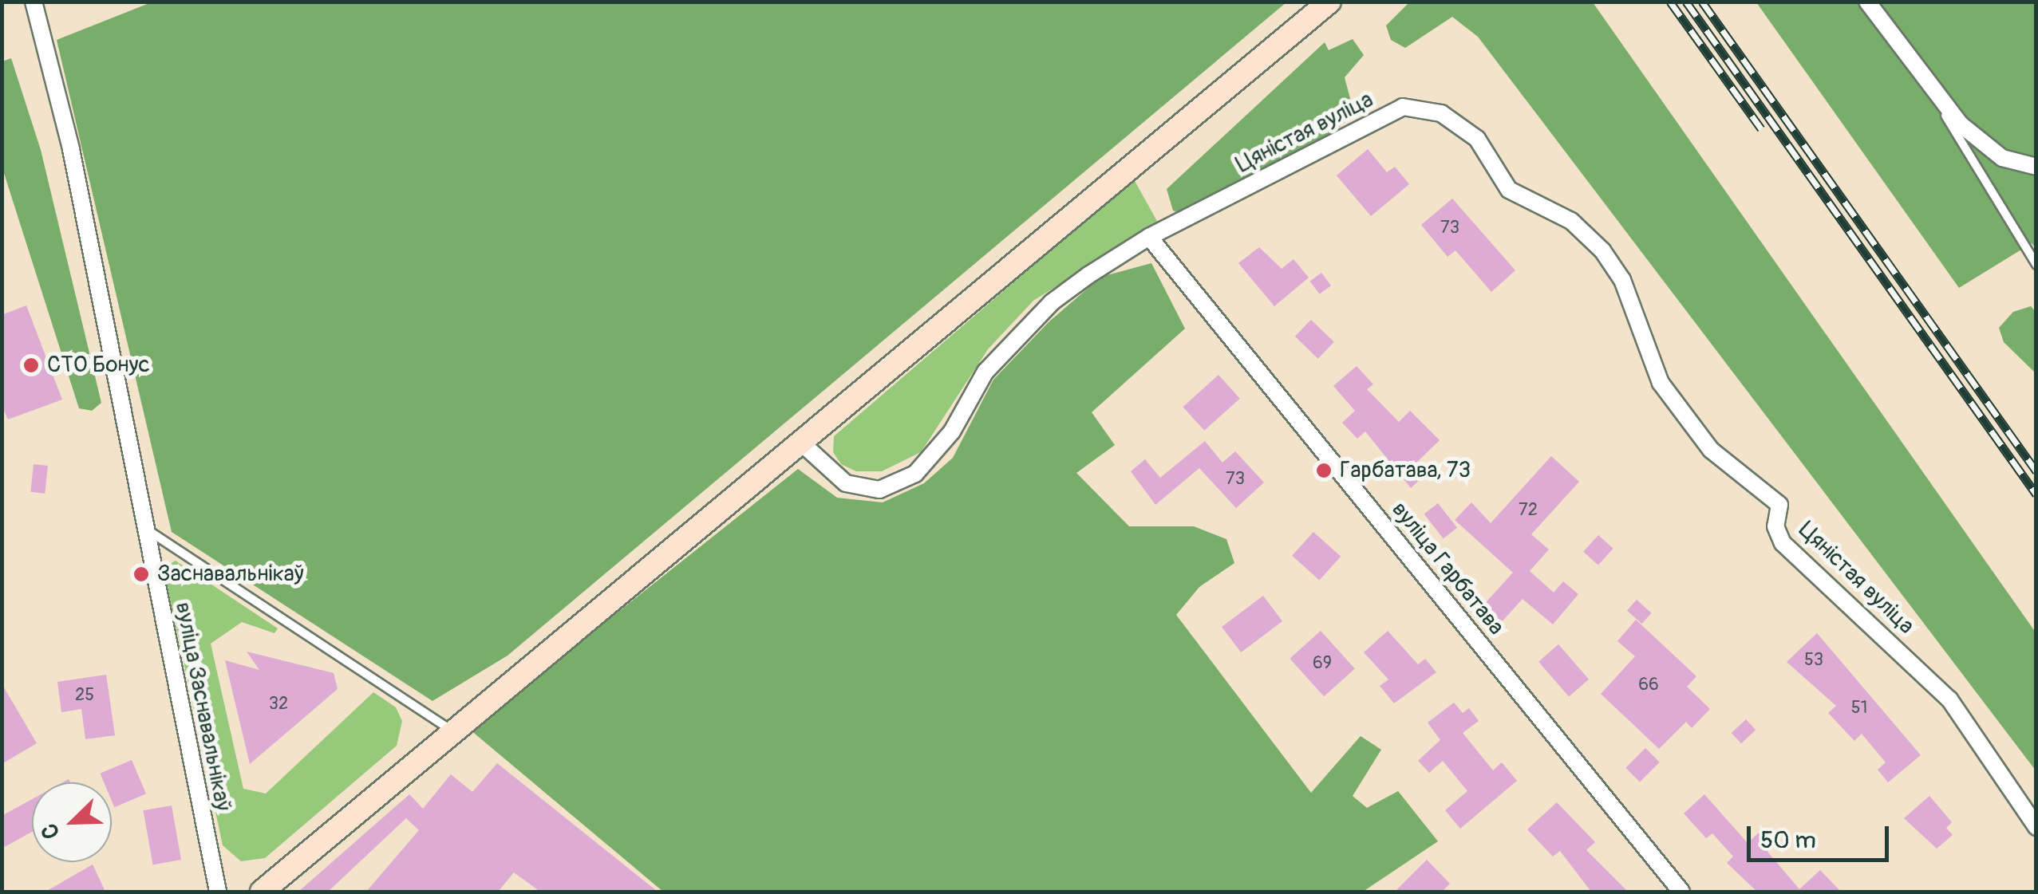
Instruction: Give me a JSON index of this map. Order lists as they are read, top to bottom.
{
  "streets": {
    "street": ["Цяністая вуліца", "вуліца Гарбатава", "вуліца Заснавальнікаў"]
  },
  "crossings": [
    ["Цяністая вуліца", "вуліца Гарбатава"]
  ],
  "places": ["СТО Бонус", "Гарбатава, 73", "Заснавальнікаў"],
  "house_numbers": [
    "73",
    "73",
    "72",
    "53",
    "69",
    "66",
    "25",
    "32",
    "51"
  ],
  "scale_bar": "50 m",
  "north": "bottom left"
}
